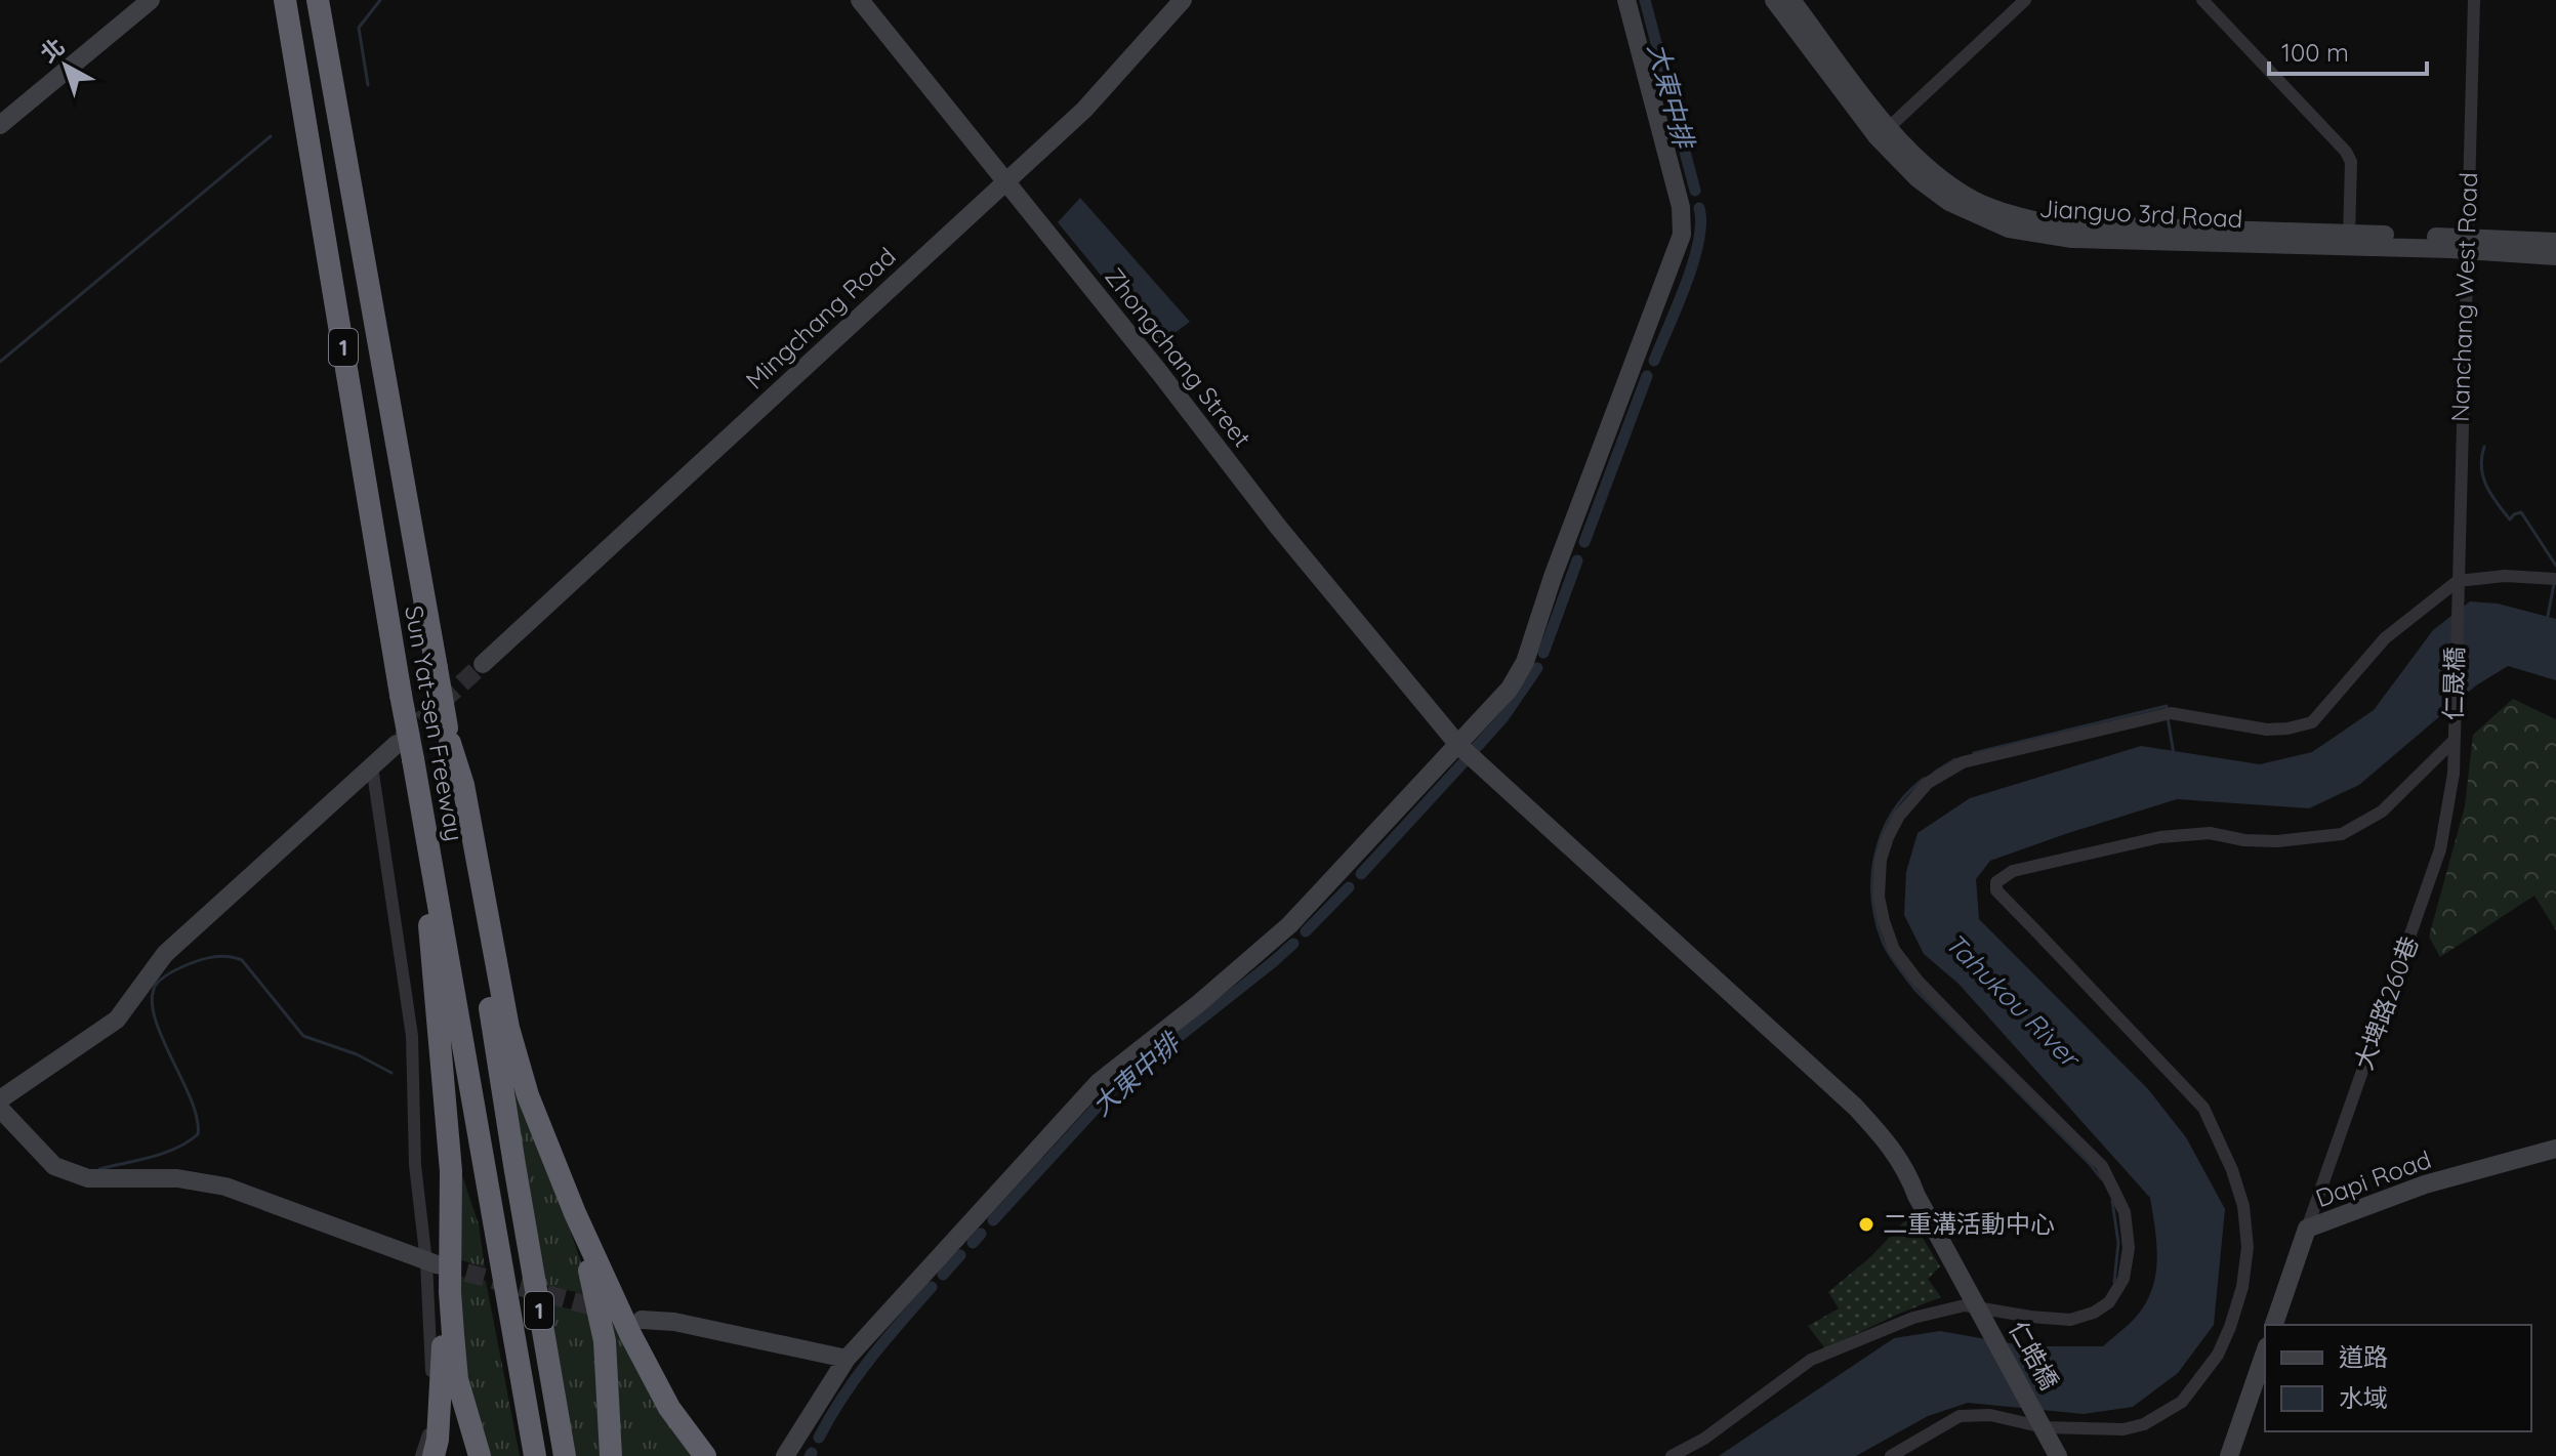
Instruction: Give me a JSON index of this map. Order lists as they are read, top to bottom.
{
  "streets": {
    "highway": ["1", "Sun Yat-sen Freeway"],
    "street": [
      "Jianguo 3rd Road",
      "Nanchang West Road",
      "Mingchang Road",
      "Zhongchang Street",
      "仁晟橋",
      "大埤路260巷",
      "Dapi Road",
      "仁皓橋"
    ]
  },
  "crossings": [
    ["Jianguo 3rd Road", "Nanchang West Road"],
    ["Nanchang West Road", "仁晟橋"],
    ["Mingchang Road", "Zhongchang Street"],
    ["Zhongchang Street", "仁皓橋"],
    ["仁晟橋", "大埤路260巷"],
    ["大埤路260巷", "Dapi Road"]
  ],
  "water": ["大東中排", "Tahukou River"],
  "places": ["二重溝活動中心"],
  "legend": ["道路", "水域"],
  "scale_bar": "100 m",
  "north": "top left"
}
